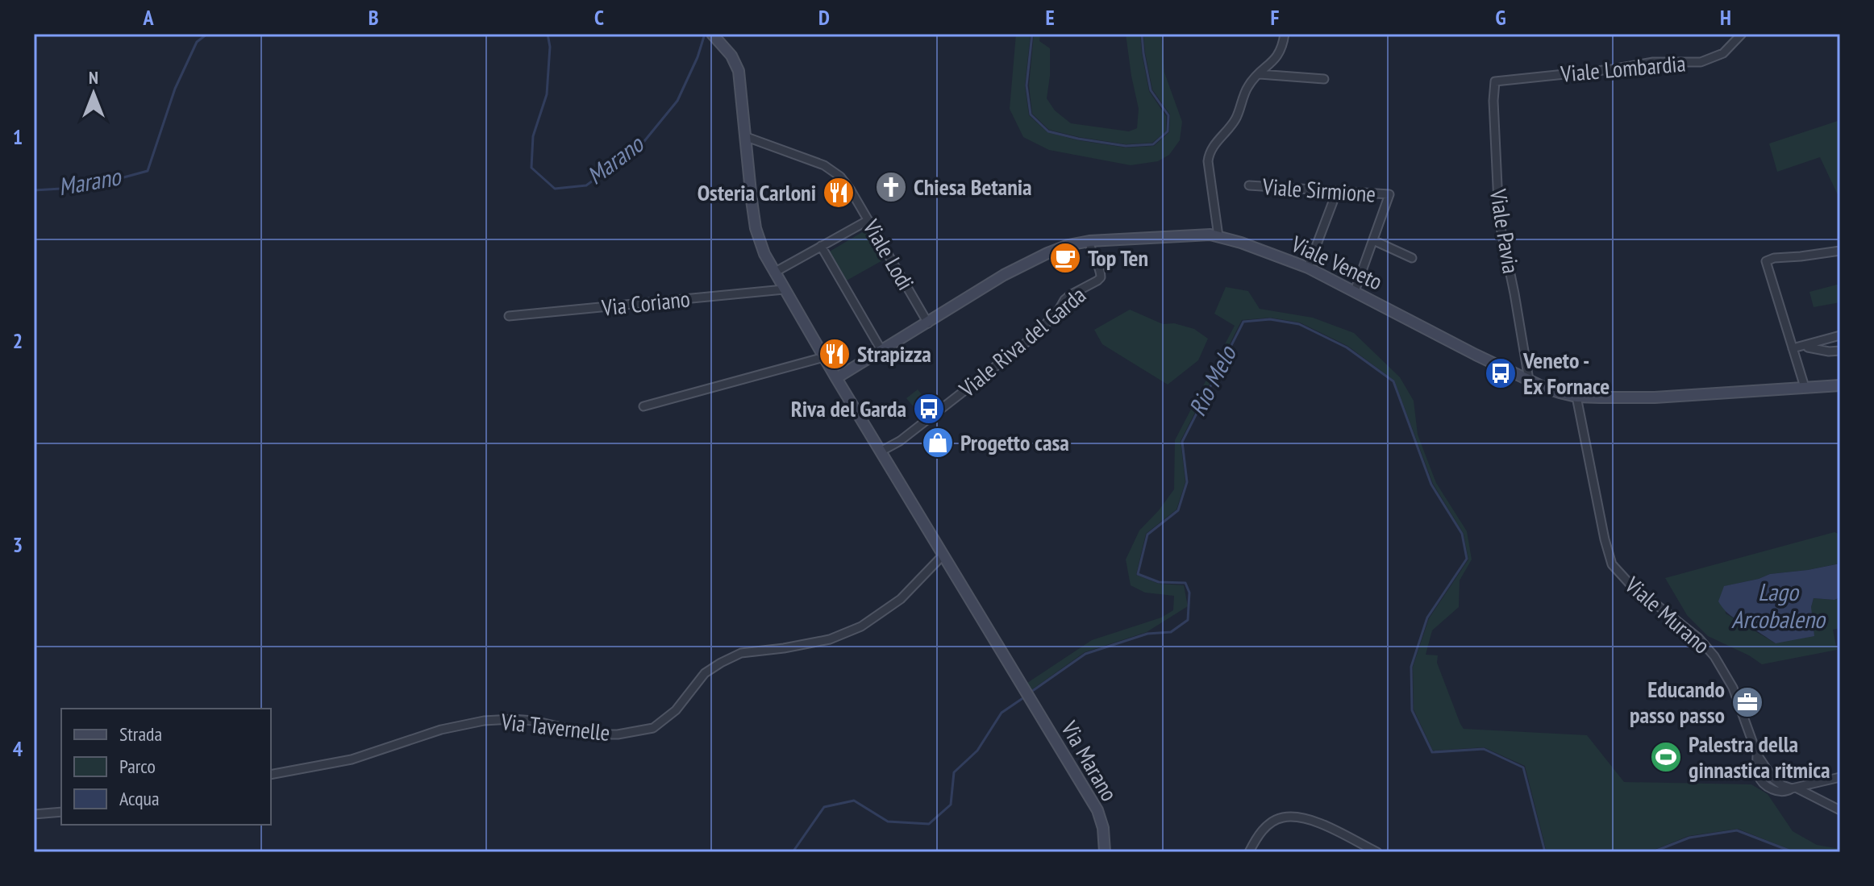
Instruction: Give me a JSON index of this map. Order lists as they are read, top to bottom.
{
  "streets": {
    "main road": ["Viale Veneto", "Via Marano"],
    "street": [
      "Viale Lombardia",
      "Viale Sirmione",
      "Viale Pavia",
      "Viale Lodi",
      "Via Coriano",
      "Viale Riva del Garda",
      "Viale Murano",
      "Via Tavernelle"
    ]
  },
  "crossings": [
    ["Viale Lombardia", "Viale Pavia"],
    ["Viale Pavia", "Viale Veneto"],
    ["Viale Lodi", "Viale Veneto"],
    ["Viale Lodi", "Via Marano"],
    ["Viale Veneto", "Viale Riva del Garda"],
    ["Viale Veneto", "Viale Murano"],
    ["Viale Veneto", "Via Marano"],
    ["Via Coriano", "Via Marano"],
    ["Viale Riva del Garda", "Via Marano"],
    ["Via Tavernelle", "Via Marano"]
  ],
  "water": ["Marano", "Rio Melo", "Lago Arcobaleno"],
  "places": {
    "church": ["Chiesa Betania"],
    "restaurant": ["Osteria Carloni", "Strapizza"],
    "cafe": ["Top Ten"],
    "bus stop": ["Veneto - Ex Fornace", "Riva del Garda"],
    "shop": ["Progetto casa"],
    "office": ["Educando passo passo"],
    "sports": ["Palestra della ginnastica ritmica"]
  },
  "legend": ["Strada", "Parco", "Acqua"],
  "north": "top",
  "grid": {
    "columns": [
      "A",
      "B",
      "C",
      "D",
      "E",
      "F",
      "G",
      "H"
    ],
    "rows": [
      "1",
      "2",
      "3",
      "4"
    ]
  }
}
